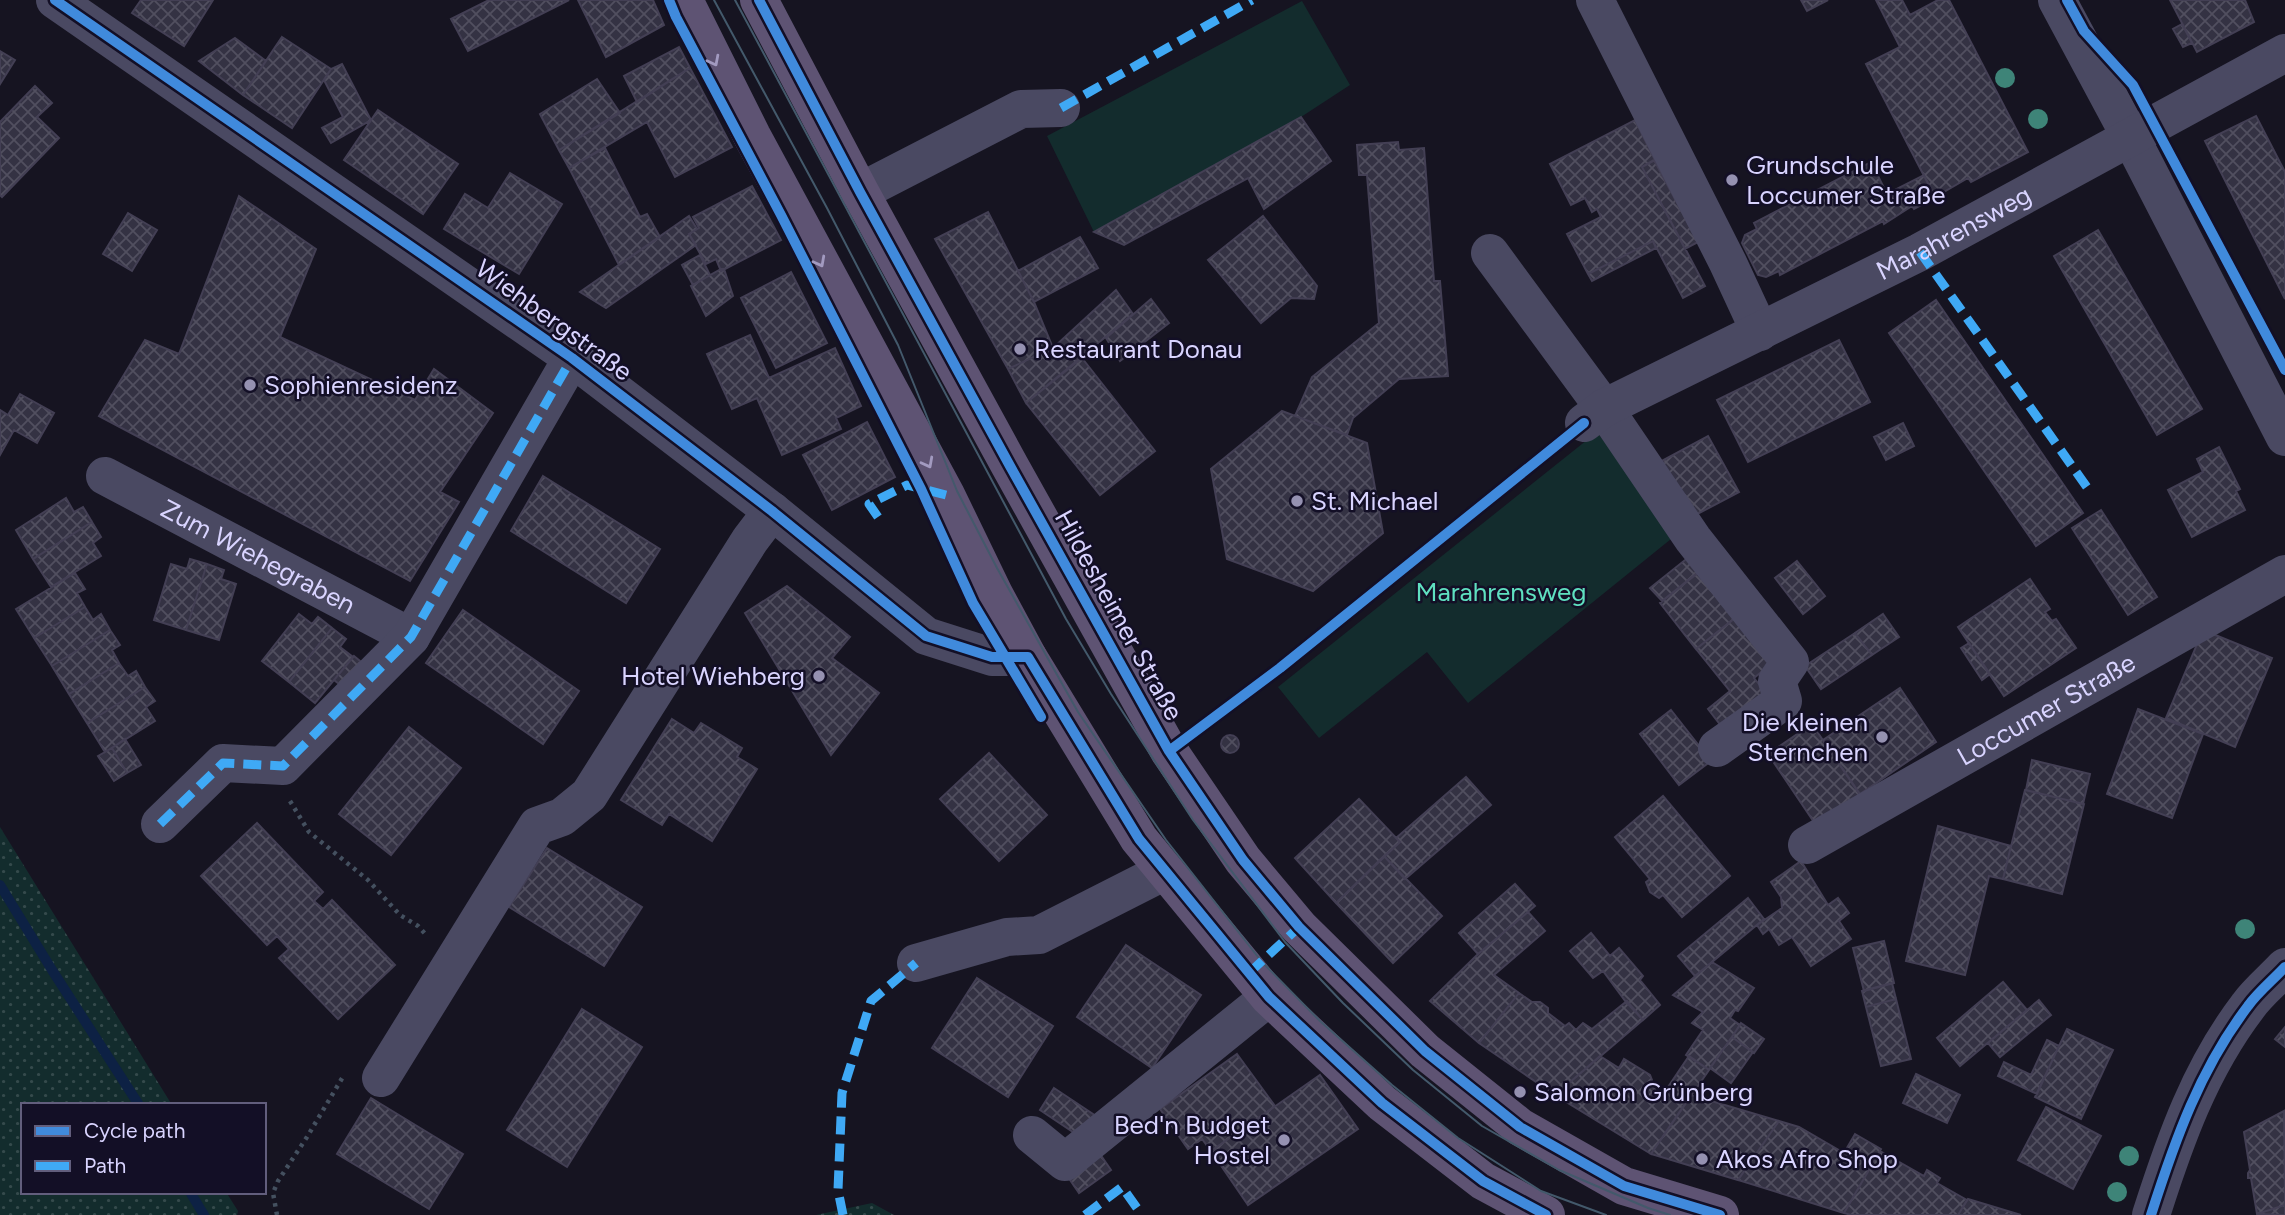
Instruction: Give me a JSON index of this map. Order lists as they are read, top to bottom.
{
  "streets": {
    "main road": ["Hildesheimer Straße"],
    "street": [
      "Marahrensweg",
      "Wiehbergstraße",
      "Zum Wiehegraben",
      "Loccumer Straße"
    ]
  },
  "parks": ["Marahrensweg"],
  "places": [
    "Grundschule Loccumer Straße",
    "Restaurant Donau",
    "Sophienresidenz",
    "St. Michael",
    "Hotel Wiehberg",
    "Die kleinen Sternchen",
    "Salomon Grünberg",
    "Bed'n Budget Hostel",
    "Akos Afro Shop"
  ],
  "legend": ["Cycle path", "Path"]
}
